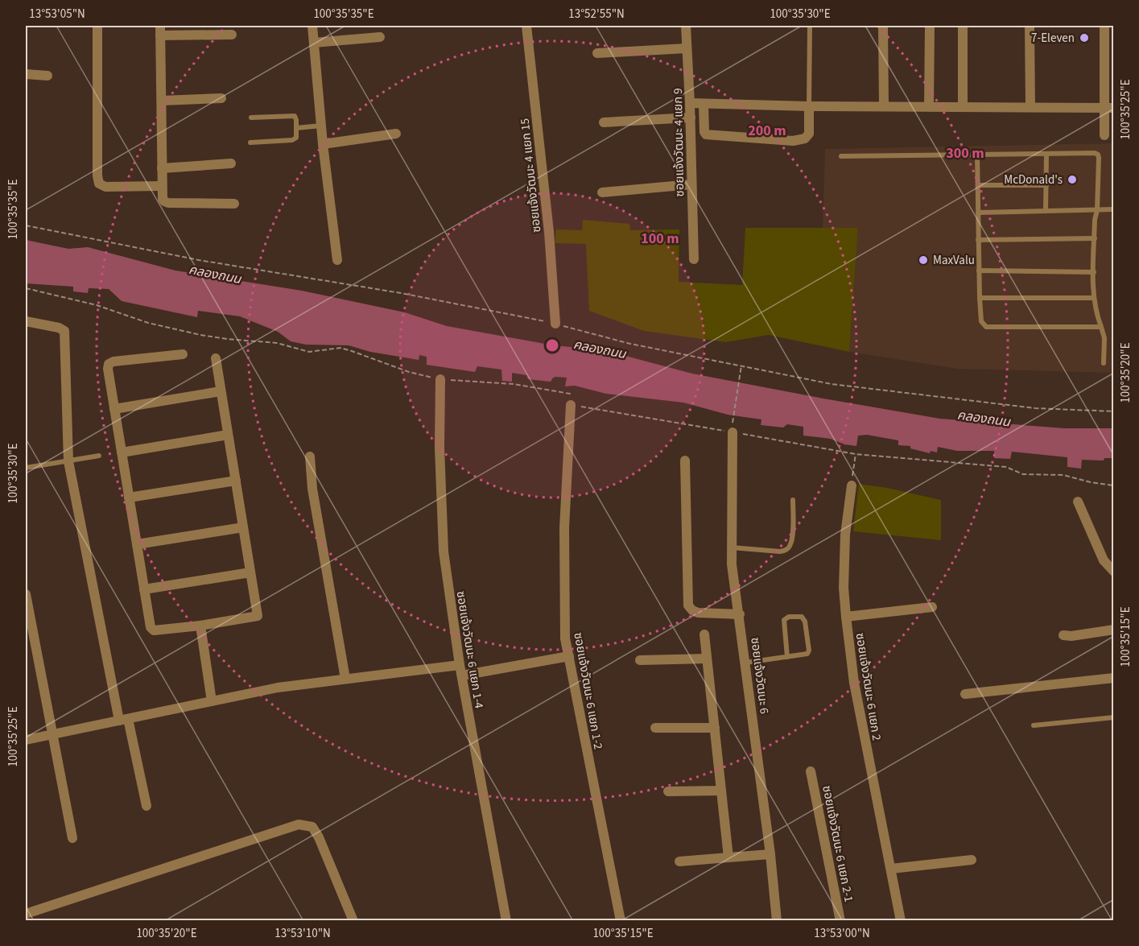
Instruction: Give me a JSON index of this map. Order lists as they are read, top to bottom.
{
  "streets": {
    "street": [
      "ซอยแจ้งวัฒนะ 4 แยก 9",
      "ซอยแจ้งวัฒนะ 4 แยก 15",
      "ซอยแจ้งวัฒนะ 6 แยก 1-4",
      "ซอยแจ้งวัฒนะ 6",
      "ซอยแจ้งวัฒนะ 6 แยก 2",
      "ซอยแจ้งวัฒนะ 6 แยก 1-2",
      "ซอยแจ้งวัฒนะ 6 แยก 2-1"
    ]
  },
  "water": ["คลองถนน"],
  "places": ["7-Eleven", "McDonald's", "MaxValu"],
  "coordinates": [
    "13°53'05\"N",
    "100°35'35\"E",
    "13°52'55\"N",
    "100°35'30\"E",
    "100°35'25\"E",
    "100°35'20\"E",
    "100°35'15\"E",
    "13°53'10\"N",
    "13°53'00\"N"
  ],
  "rings": ["200 m", "300 m", "100 m"]
}
